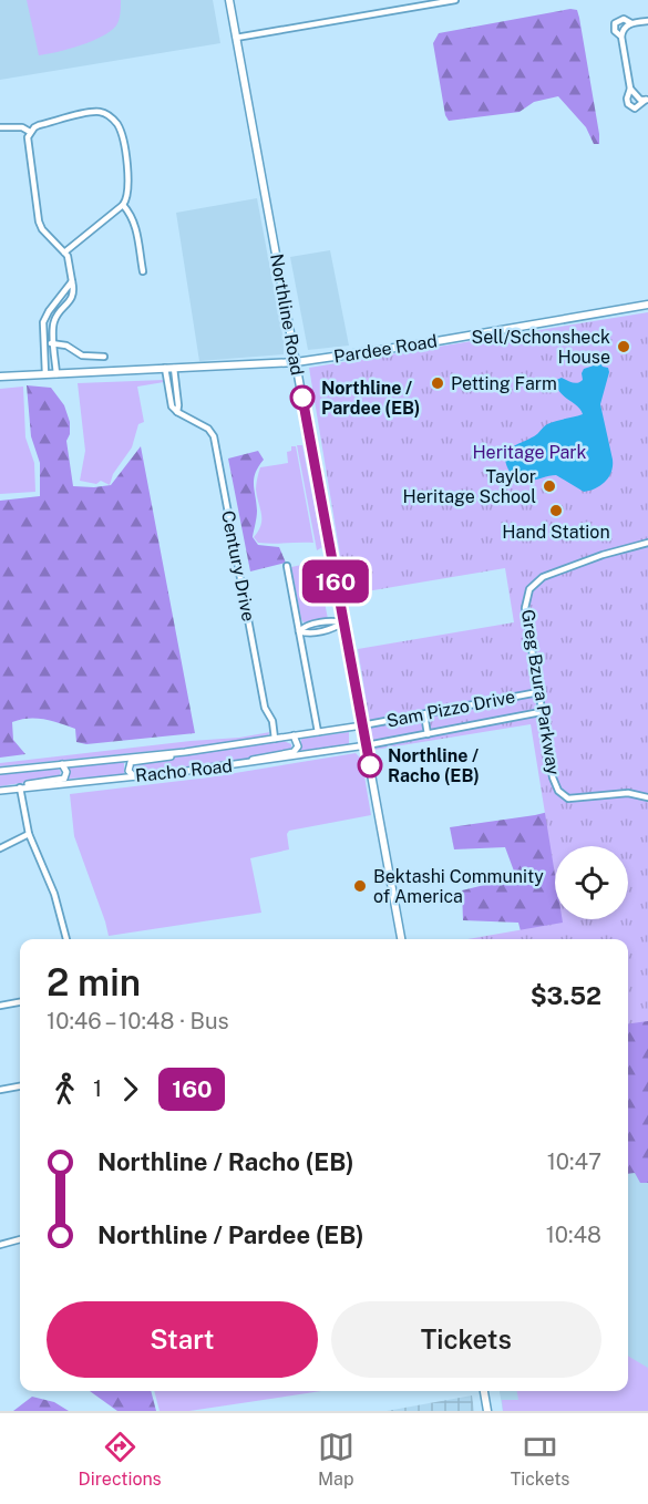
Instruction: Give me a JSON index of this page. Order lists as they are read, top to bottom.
{
  "streets": {
    "main road": ["Northline Road", "Pardee Road"],
    "street": [
      "Century Drive",
      "Greg Bzura Parkway",
      "Sam Pizzo Drive",
      "Racho Road"
    ]
  },
  "crossings": [
    ["Northline Road", "Pardee Road"],
    ["Northline Road", "Sam Pizzo Drive"],
    ["Northline Road", "Racho Road"],
    ["Pardee Road", "Century Drive"],
    ["Century Drive", "Racho Road"],
    ["Greg Bzura Parkway", "Sam Pizzo Drive"],
    ["Sam Pizzo Drive", "Racho Road"]
  ],
  "parks": ["Heritage Park"],
  "places": [
    "Sell/Schonsheck House",
    "Petting Farm",
    "Northline / Pardee (EB)",
    "Taylor Heritage School",
    "Hand Station",
    "Northline / Racho (EB)",
    "Bektashi Community of America"
  ],
  "lines": ["bus line 160"],
  "page": {
    "on_map": "160",
    "heading": ["2 min", "10:46 – 10:48 · Bus", "$3.52"],
    "legs": ["1", "160"],
    "list": [
      {
        "name": "Northline / Racho (EB)",
        "value": "10:47"
      },
      {
        "name": "Northline / Pardee (EB)",
        "value": "10:48"
      }
    ],
    "buttons": ["Start", "Tickets"],
    "tabs": ["Directions", "Map", "Tickets"]
  }
}
